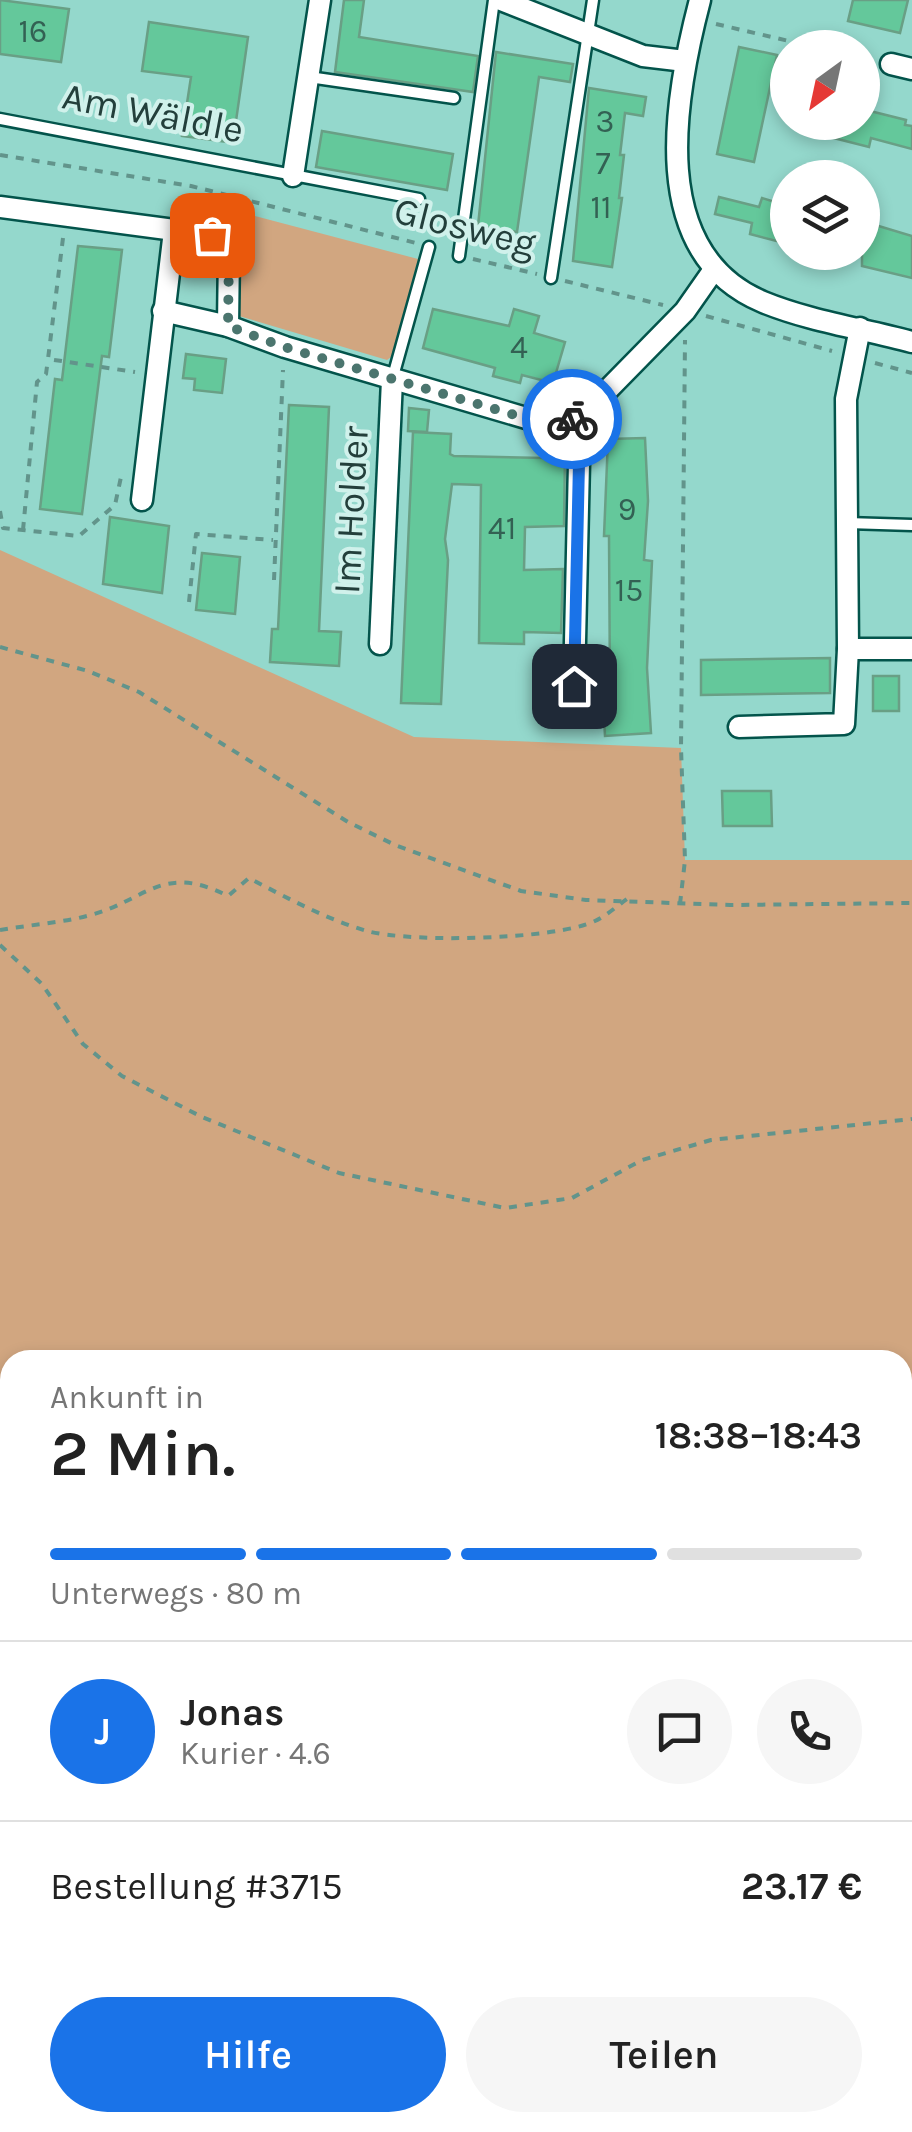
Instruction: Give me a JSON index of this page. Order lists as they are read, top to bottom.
{
  "streets": {
    "street": ["Am Wäldle", "Im Holder"],
    "path": ["Glosweg"]
  },
  "house_numbers": [
    "16",
    "3",
    "7",
    "11",
    "4",
    "9",
    "41",
    "15"
  ],
  "north": "bottom left",
  "page": {
    "heading": ["2 Min.", "Ankunft in", "18:38–18:43"],
    "panel": [
      "Jonas",
      "Kurier · 4.6",
      "Bestellung #3715",
      "23.17 €"
    ],
    "bar": "Unterwegs · 80 m",
    "round": "J",
    "buttons": ["Hilfe", "Teilen"]
  }
}
